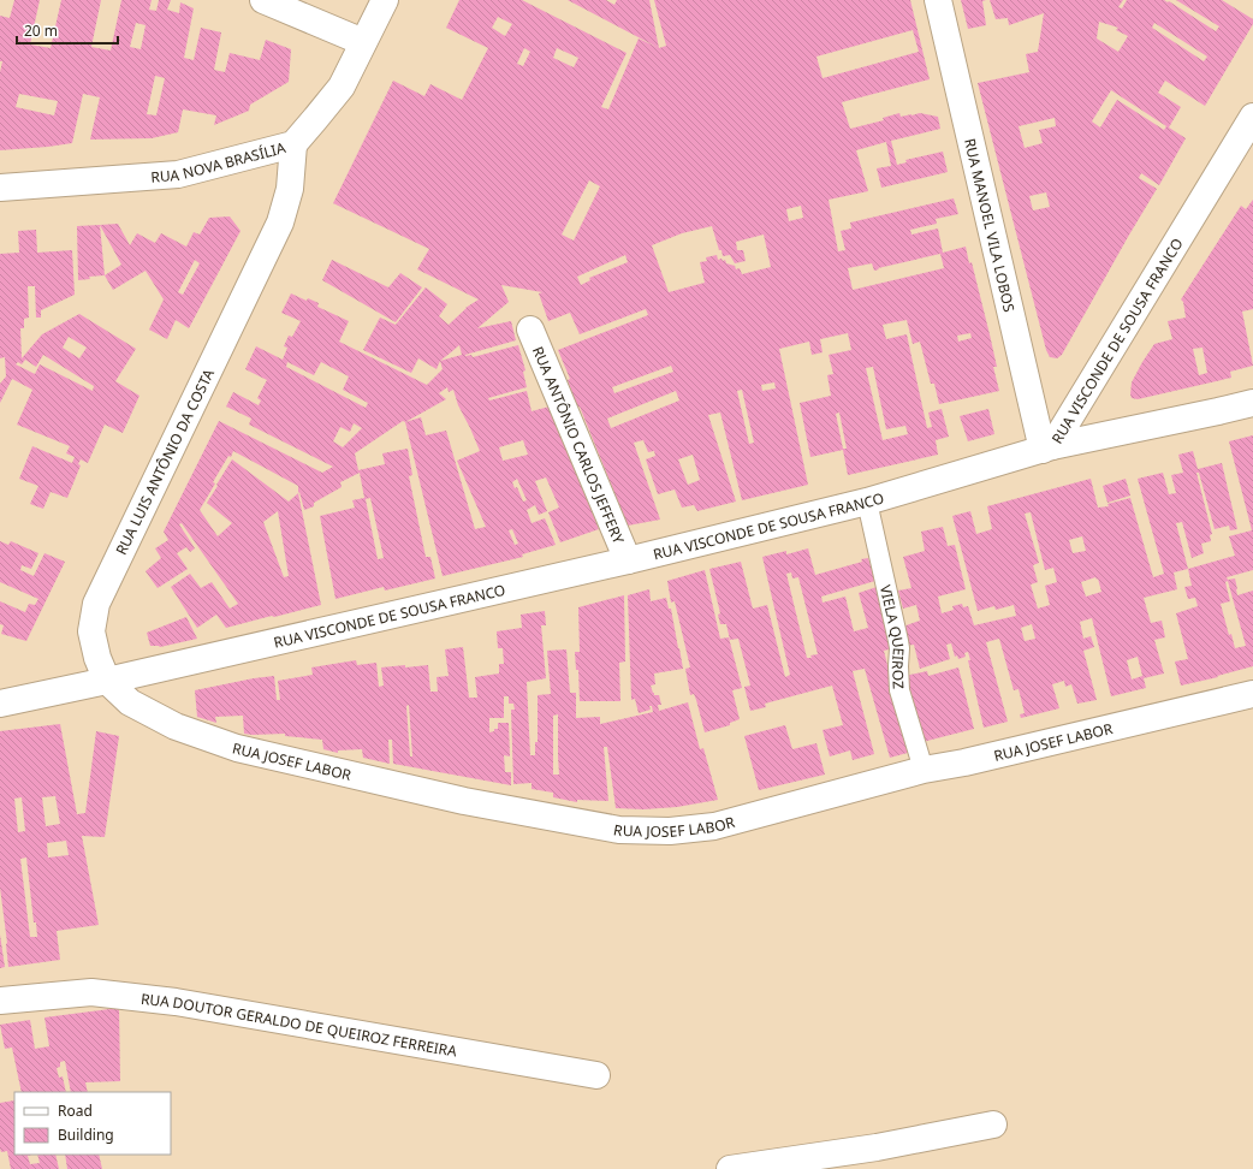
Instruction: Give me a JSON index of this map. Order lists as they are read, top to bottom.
{
  "streets": {
    "street": [
      "RUA NOVA BRASÍLIA",
      "RUA MANOEL VILA LOBOS",
      "RUA VISCONDE DE SOUSA FRANCO",
      "RUA ANTÔNIO CARLOS JEFFERY",
      "RUA LUIS ANTÔNIO DA COSTA",
      "RUA JOSEF LABOR",
      "RUA DOUTOR GERALDO DE QUEIROZ FERREIRA"
    ],
    "lane": ["VIELA QUEIROZ"]
  },
  "crossings": [
    ["RUA NOVA BRASÍLIA", "RUA LUIS ANTÔNIO DA COSTA"],
    ["RUA MANOEL VILA LOBOS", "RUA VISCONDE DE SOUSA FRANCO"],
    ["RUA VISCONDE DE SOUSA FRANCO", "RUA ANTÔNIO CARLOS JEFFERY"],
    ["RUA VISCONDE DE SOUSA FRANCO", "RUA LUIS ANTÔNIO DA COSTA"],
    ["RUA VISCONDE DE SOUSA FRANCO", "VIELA QUEIROZ"],
    ["RUA VISCONDE DE SOUSA FRANCO", "RUA JOSEF LABOR"],
    ["RUA LUIS ANTÔNIO DA COSTA", "RUA JOSEF LABOR"],
    ["VIELA QUEIROZ", "RUA JOSEF LABOR"]
  ],
  "legend": ["Road", "Building"],
  "scale_bar": "20 m"
}
